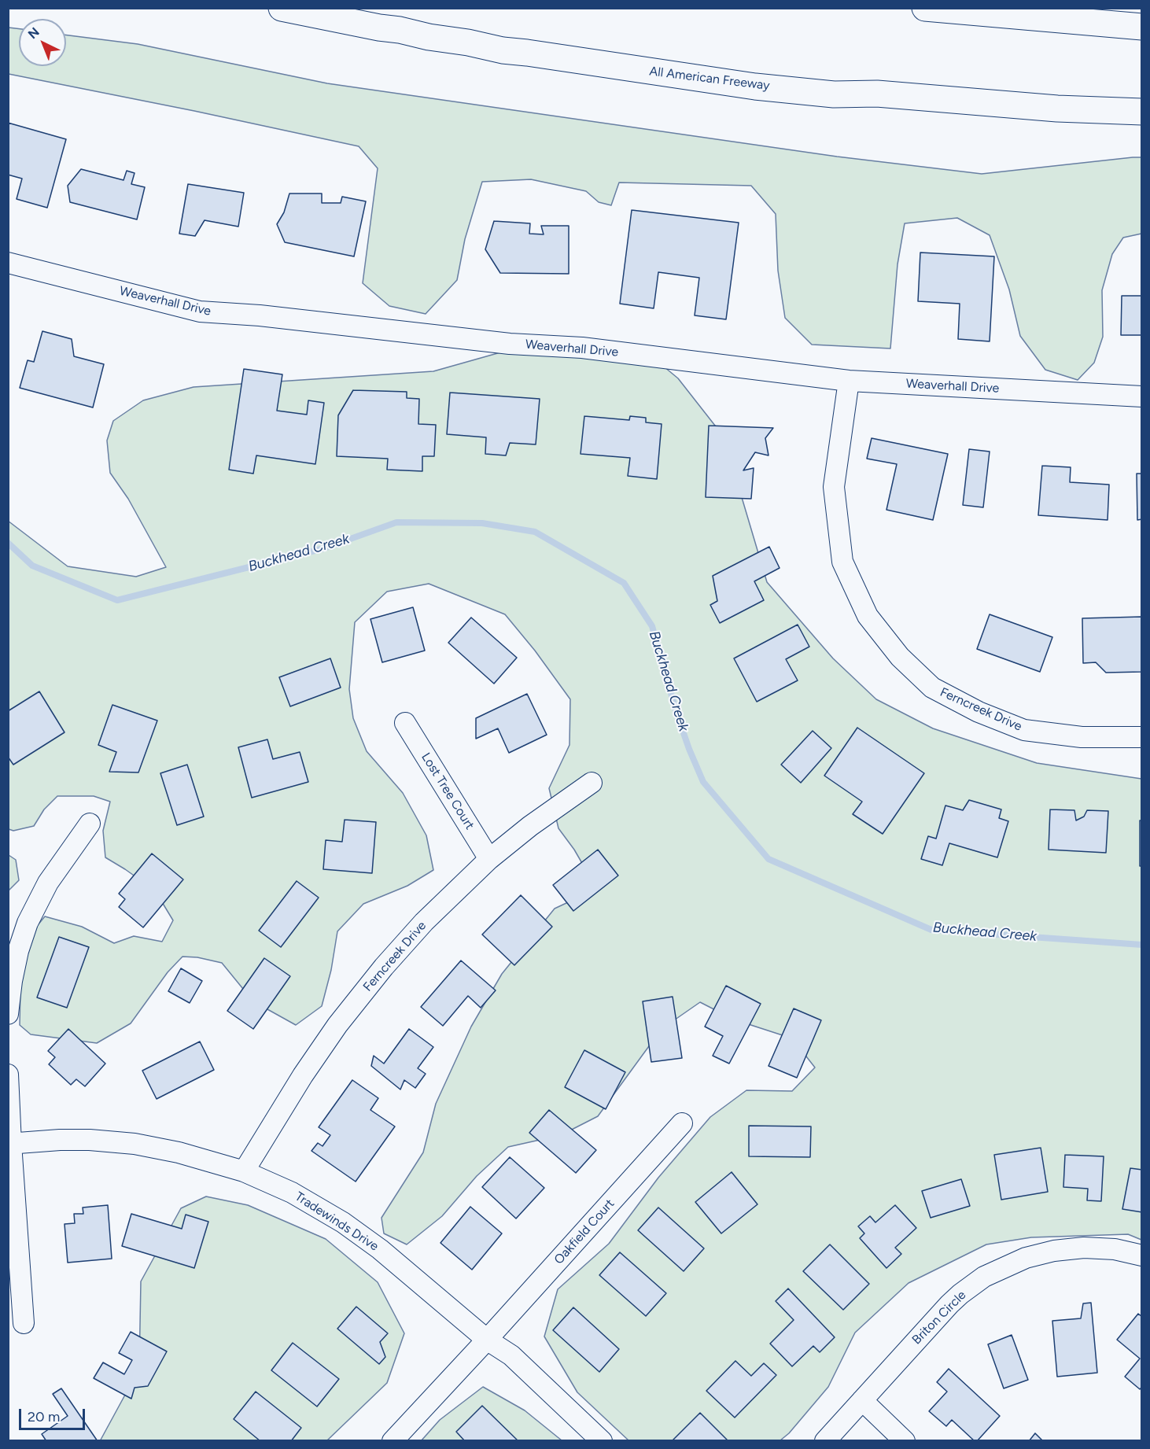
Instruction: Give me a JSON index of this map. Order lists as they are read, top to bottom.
{
  "streets": {
    "highway": ["All American Freeway"],
    "street": [
      "Weaverhall Drive",
      "Ferncreek Drive",
      "Lost Tree Court",
      "Tradewinds Drive",
      "Oakfield Court",
      "Briton Circle"
    ]
  },
  "crossings": [
    ["Weaverhall Drive", "Ferncreek Drive"],
    ["Ferncreek Drive", "Lost Tree Court"],
    ["Ferncreek Drive", "Tradewinds Drive"],
    ["Tradewinds Drive", "Oakfield Court"]
  ],
  "water": ["Buckhead Creek"],
  "scale_bar": "20 m",
  "north": "top left"
}
